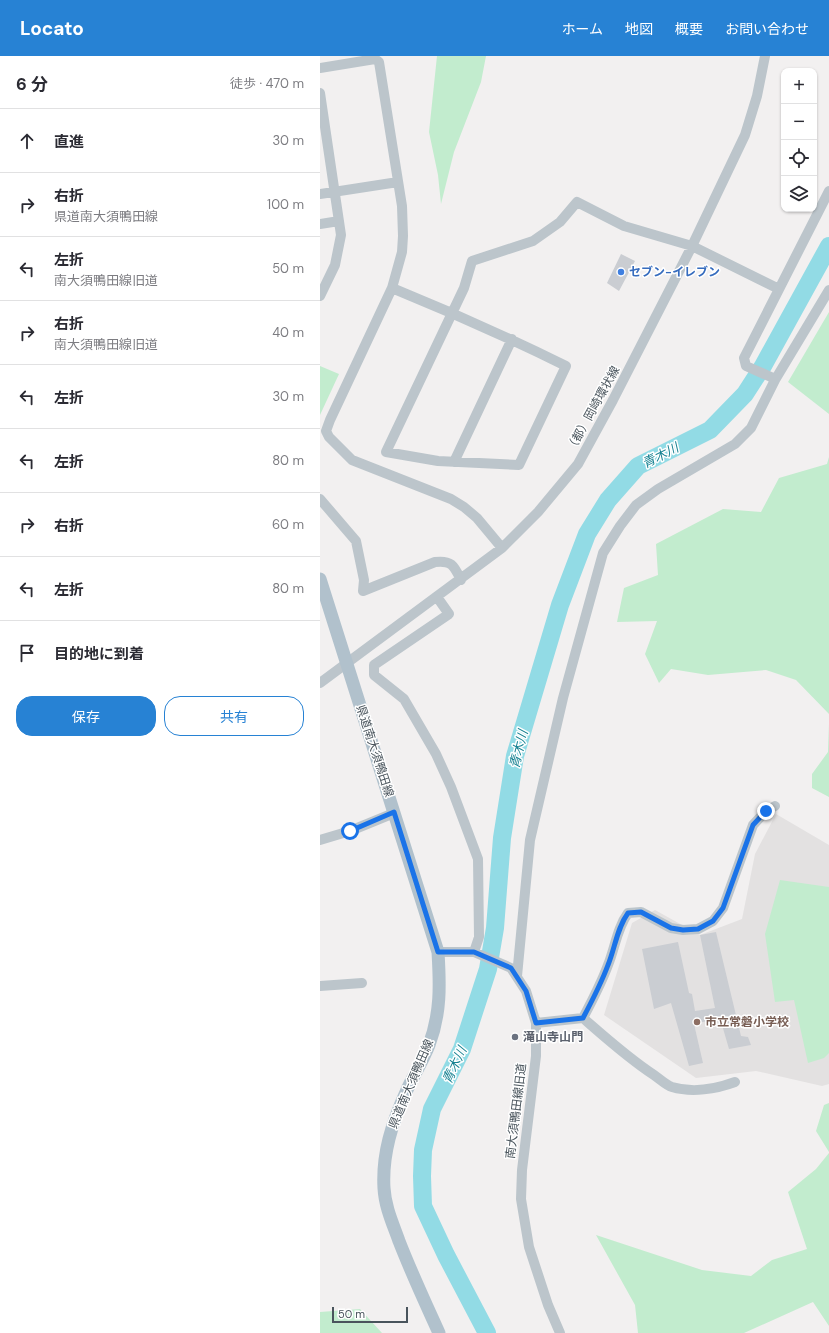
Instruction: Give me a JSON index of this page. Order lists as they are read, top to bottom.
{
  "streets": {
    "main road": ["県道南大須鴨田線"],
    "street": ["（都）岡崎環状線", "南大須鴨田線旧道"]
  },
  "crossings": [
    ["（都）岡崎環状線", "県道南大須鴨田線"]
  ],
  "water": ["青木川"],
  "places": ["セブン-イレブン", "市立常磐小学校", "滝山寺山門"],
  "scale_bar": "50 m",
  "page": {
    "header": "Locato",
    "nav": [
      "ホーム",
      "地図",
      "概要",
      "お問い合わせ"
    ],
    "heading": ["6 分", "徒歩 · 470 m"],
    "map_buttons": ["+", "−"],
    "list": [
      ["直進", "30 m"],
      ["右折", "県道南大須鴨田線", "100 m"],
      ["左折", "南大須鴨田線旧道", "50 m"],
      ["右折", "南大須鴨田線旧道", "40 m"],
      ["左折", "30 m"],
      ["左折", "80 m"],
      ["右折", "60 m"],
      ["左折", "80 m"],
      "目的地に到着"
    ],
    "buttons": ["保存", "共有"],
    "scale": "50 m"
  }
}
